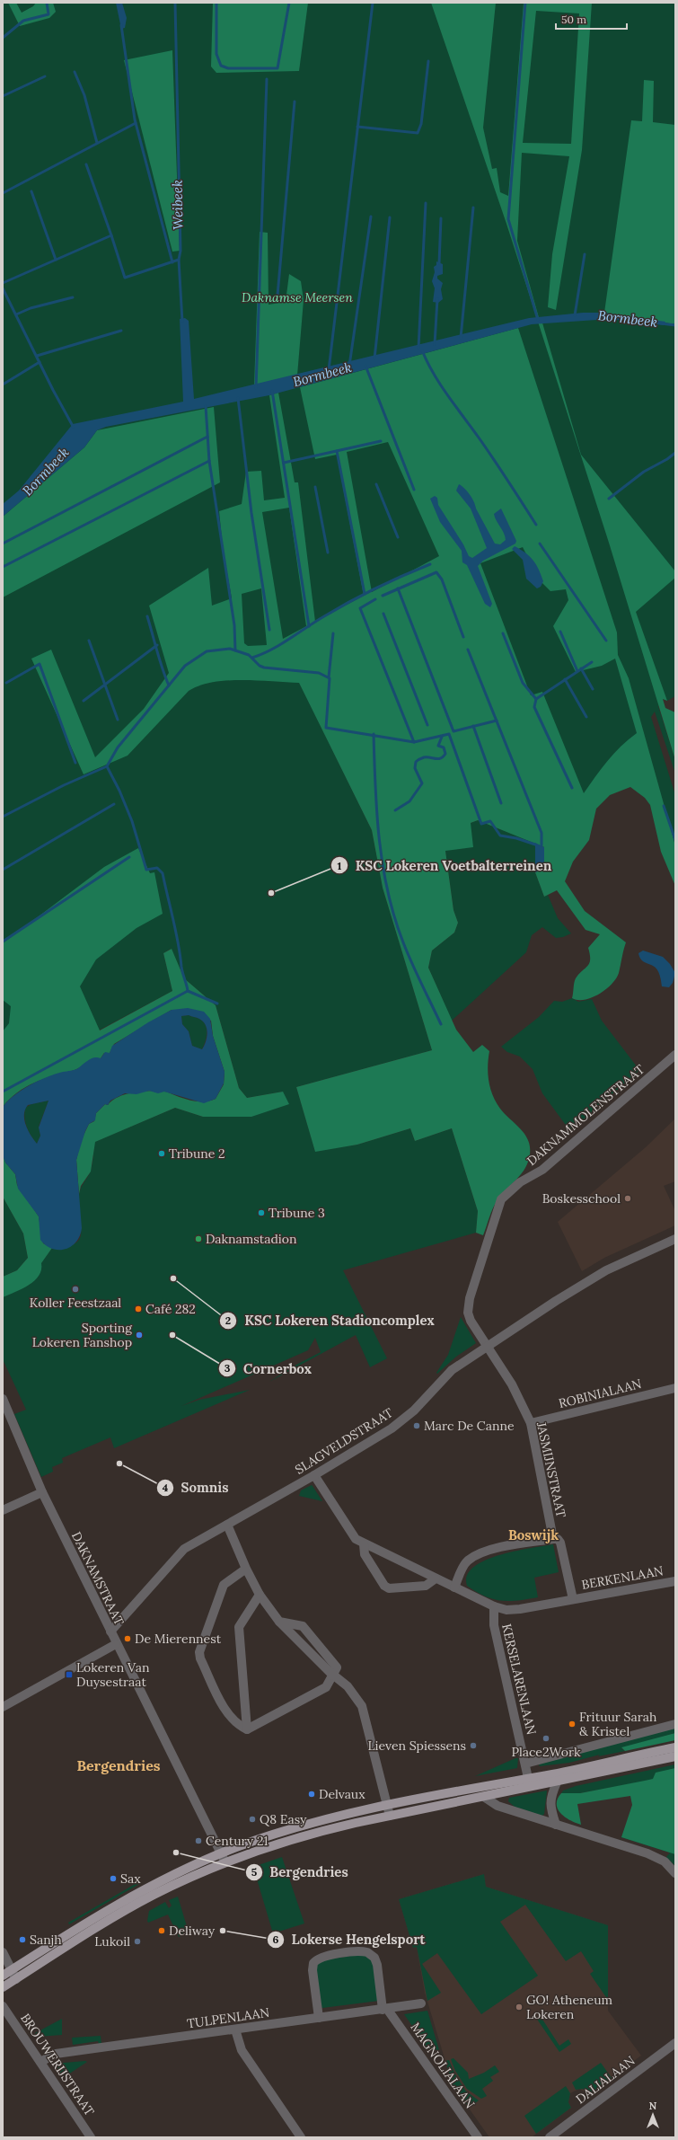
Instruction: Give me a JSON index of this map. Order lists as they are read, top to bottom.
{
  "streets": {
    "street": [
      "DAKNAMMOLENSTRAAT",
      "ROBINIALAAN",
      "SLAGVELDSTRAAT",
      "JASMIJNSTRAAT",
      "BERKENLAAN",
      "DAKNAMSTRAAT",
      "KERSELARENLAAN",
      "TULPENLAAN",
      "BROUWERIJSTRAAT",
      "MAGNOLIALAAN",
      "DALIALAAN"
    ]
  },
  "crossings": [
    ["DAKNAMMOLENSTRAAT", "JASMIJNSTRAAT"],
    ["ROBINIALAAN", "JASMIJNSTRAAT"],
    ["SLAGVELDSTRAAT", "JASMIJNSTRAAT"],
    ["SLAGVELDSTRAAT", "DAKNAMSTRAAT"],
    ["JASMIJNSTRAAT", "BERKENLAAN"],
    ["BERKENLAAN", "KERSELARENLAAN"],
    ["TULPENLAAN", "BROUWERIJSTRAAT"],
    ["TULPENLAAN", "MAGNOLIALAAN"]
  ],
  "districts": ["Boswijk", "Bergendries"],
  "water": ["Weibeek", "Bormbeek"],
  "parks": ["Daknamse Meersen"],
  "places": {
    "other": [
      "KSC Lokeren Voetbalterreinen",
      "Tribune 2",
      "Boskesschool",
      "Tribune 3",
      "Daknamstadion",
      "KSC Lokeren Stadioncomplex",
      "Koller Feestzaal",
      "Café 282",
      "Sporting Lokeren Fanshop",
      "Cornerbox",
      "Marc De Canne",
      "Somnis",
      "De Mierennest",
      "Frituur Sarah & Kristel",
      "Place2Work",
      "Lieven Spiessens",
      "Delvaux",
      "Q8 Easy",
      "Century 21",
      "Bergendries",
      "Sax",
      "Deliway",
      "Lokerse Hengelsport",
      "Sanjh",
      "Lukoil",
      "GO! Atheneum Lokeren"
    ],
    "transit": ["Lokeren Van Duysestraat"]
  },
  "scale_bar": "50 m",
  "north": "top"
}
